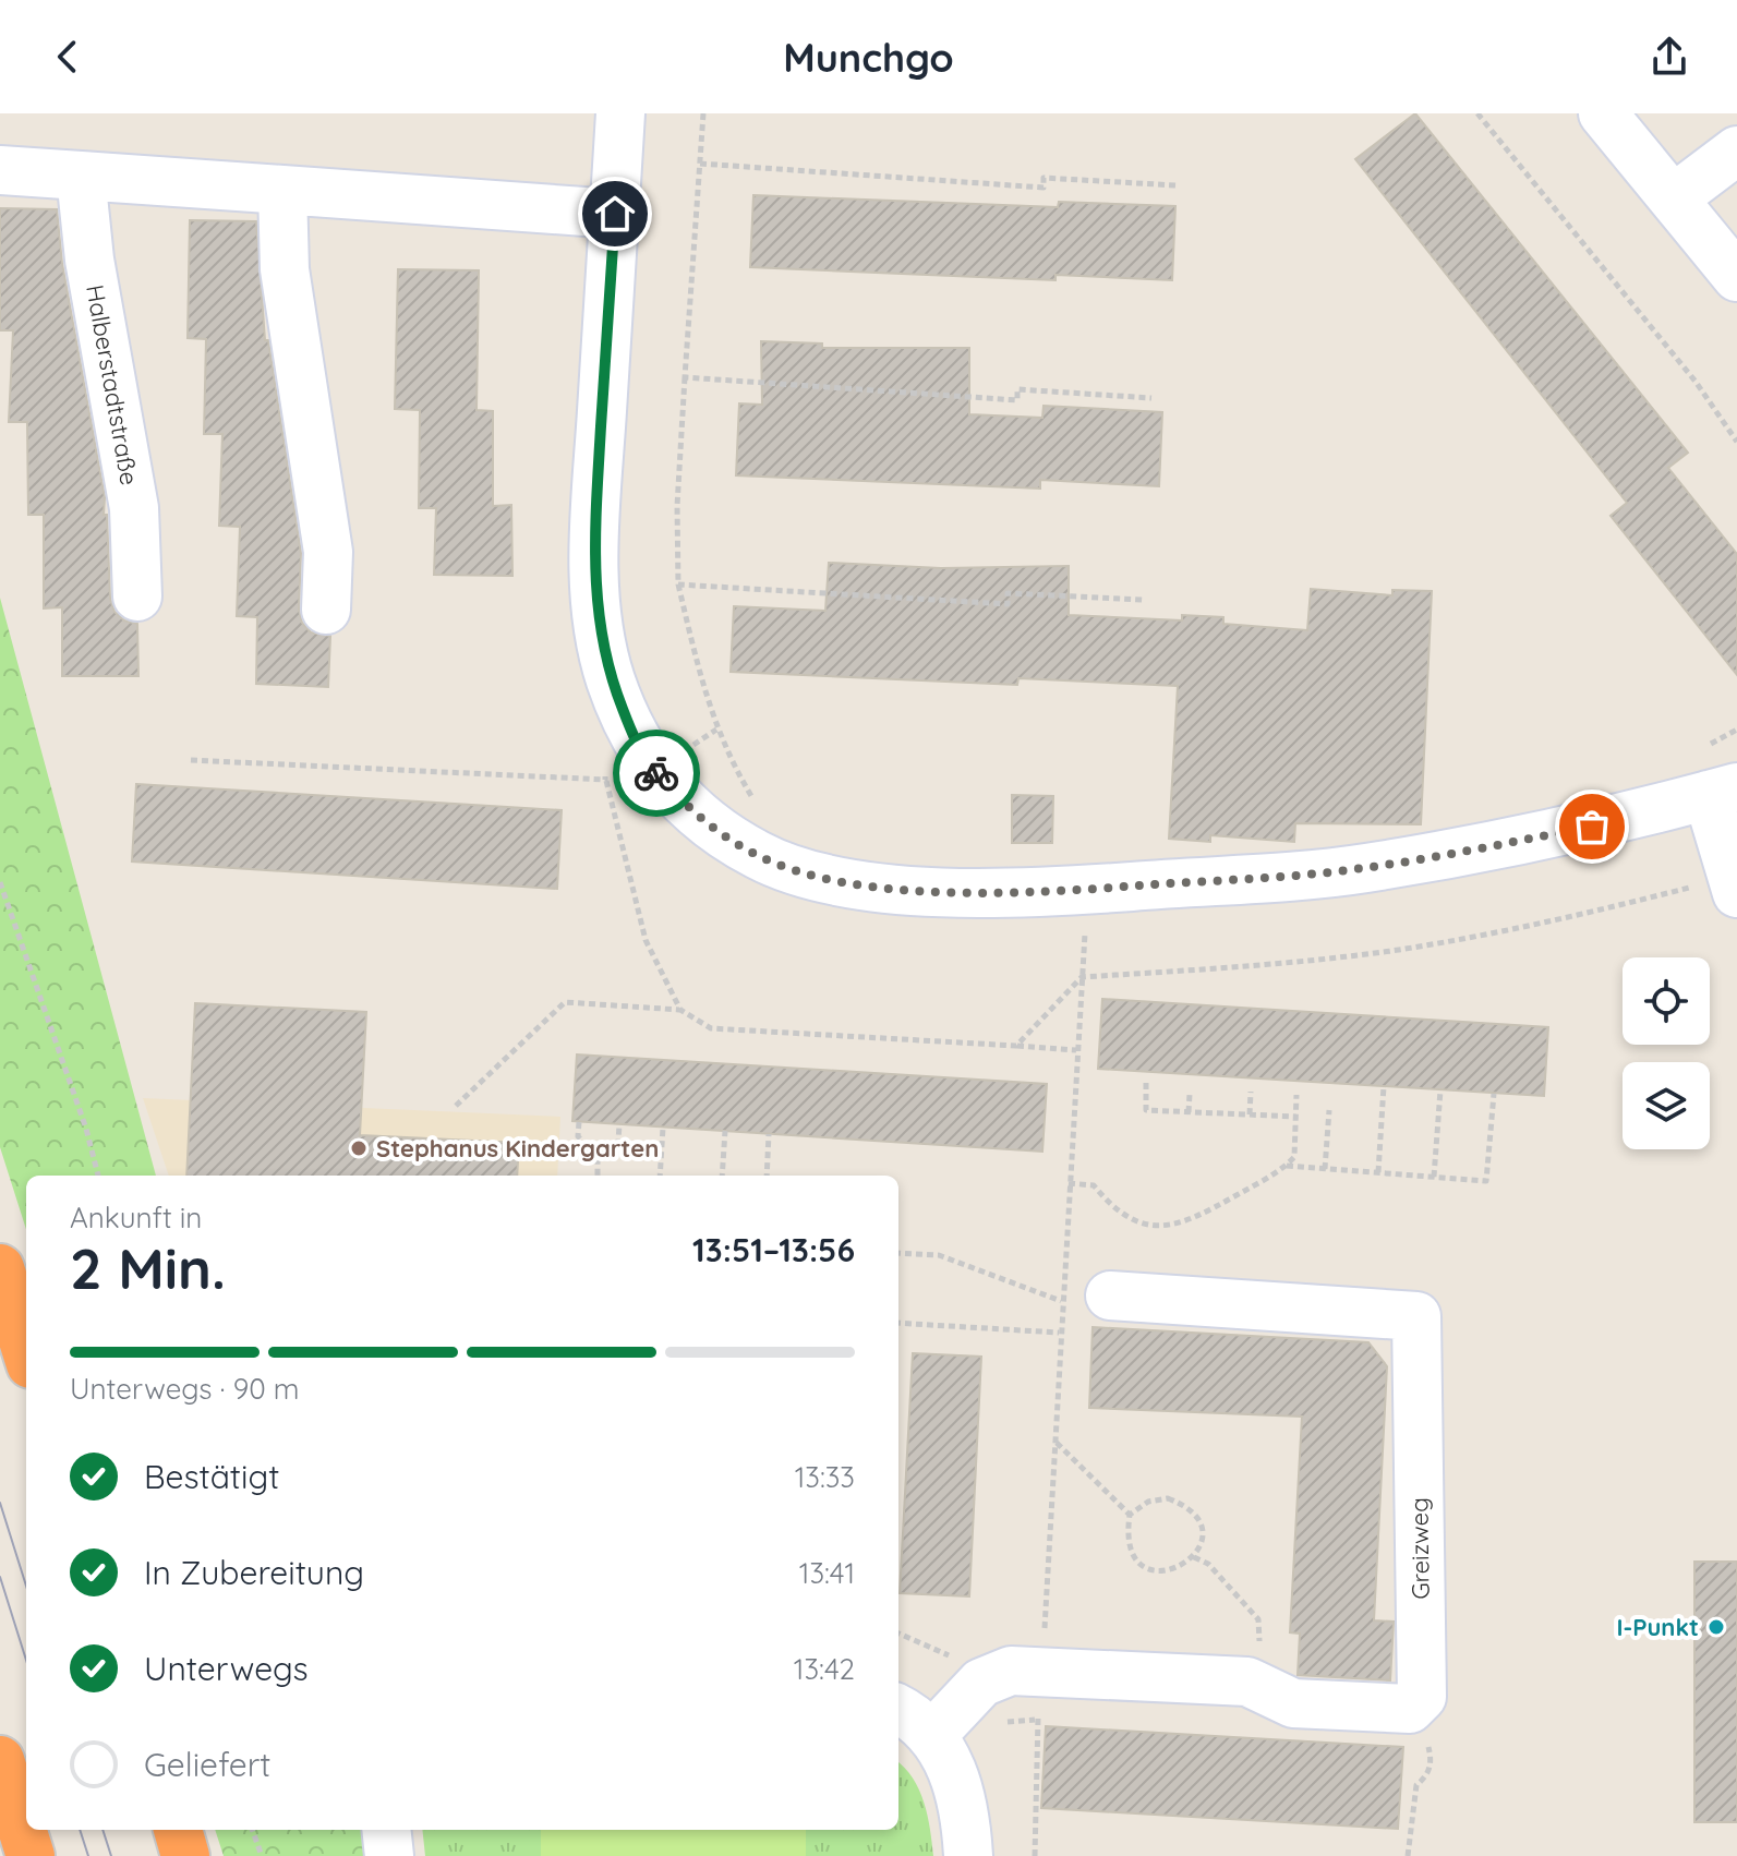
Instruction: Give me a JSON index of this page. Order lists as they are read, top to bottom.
{
  "streets": {
    "street": ["Halberstadtstraße", "Greizweg"]
  },
  "places": ["Stephanus Kindergarten", "I-Punkt"],
  "page": {
    "header": "Munchgo",
    "heading": ["2 Min.", "Ankunft in", "13:51–13:56"],
    "bar": "Unterwegs · 90 m",
    "list": [
      ["Bestätigt", "13:33"],
      ["In Zubereitung", "13:41"],
      ["Unterwegs", "13:42"],
      "Geliefert"
    ]
  }
}
